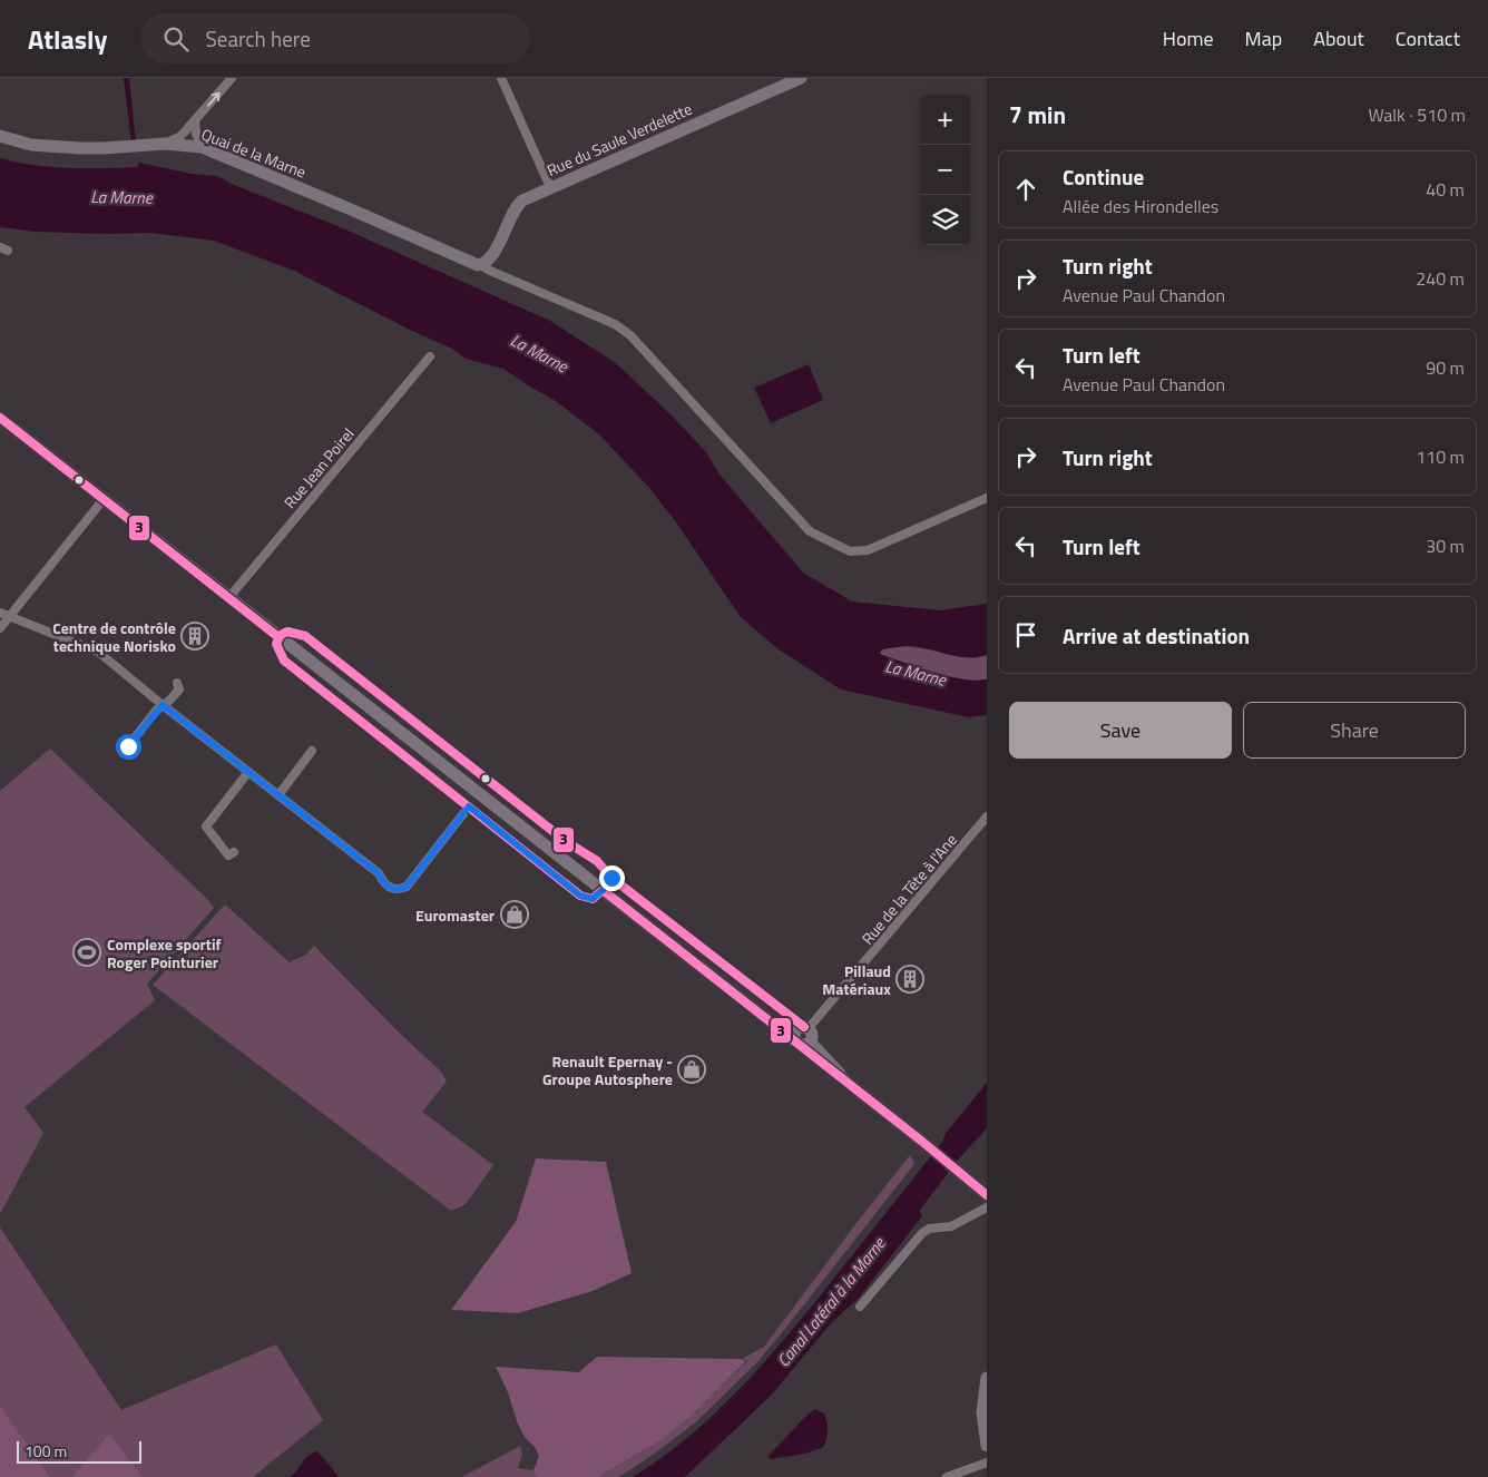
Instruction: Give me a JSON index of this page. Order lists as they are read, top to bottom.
{
  "streets": {
    "main road": ["Rue du Saule Verdelette", "Quai de la Marne"],
    "street": ["Rue Jean Poirel", "Rue de la Tête à l'Ane"]
  },
  "crossings": [
    ["Rue du Saule Verdelette", "Quai de la Marne"]
  ],
  "water": ["La Marne", "Canal Latéral à la Marne"],
  "places": {
    "building": ["Centre de contrôle technique Norisko", "Pillaud Matériaux"],
    "shop": ["Euromaster", "Renault Epernay - Groupe Autosphere"],
    "sports": ["Complexe sportif Roger Pointurier"]
  },
  "lines": ["transit line 3"],
  "scale_bar": "100 m",
  "page": {
    "header": "Atlasly",
    "search": "Search here",
    "nav": [
      "Home",
      "Map",
      "About",
      "Contact"
    ],
    "heading": ["7 min", "Walk · 510 m"],
    "map_buttons": ["+", "−"],
    "list": [
      ["Continue", "Allée des Hirondelles", "40 m"],
      ["Turn right", "Avenue Paul Chandon", "240 m"],
      ["Turn left", "Avenue Paul Chandon", "90 m"],
      ["Turn right", "110 m"],
      ["Turn left", "30 m"],
      "Arrive at destination"
    ],
    "buttons": ["Save", "Share"],
    "scale": "100 m"
  }
}
